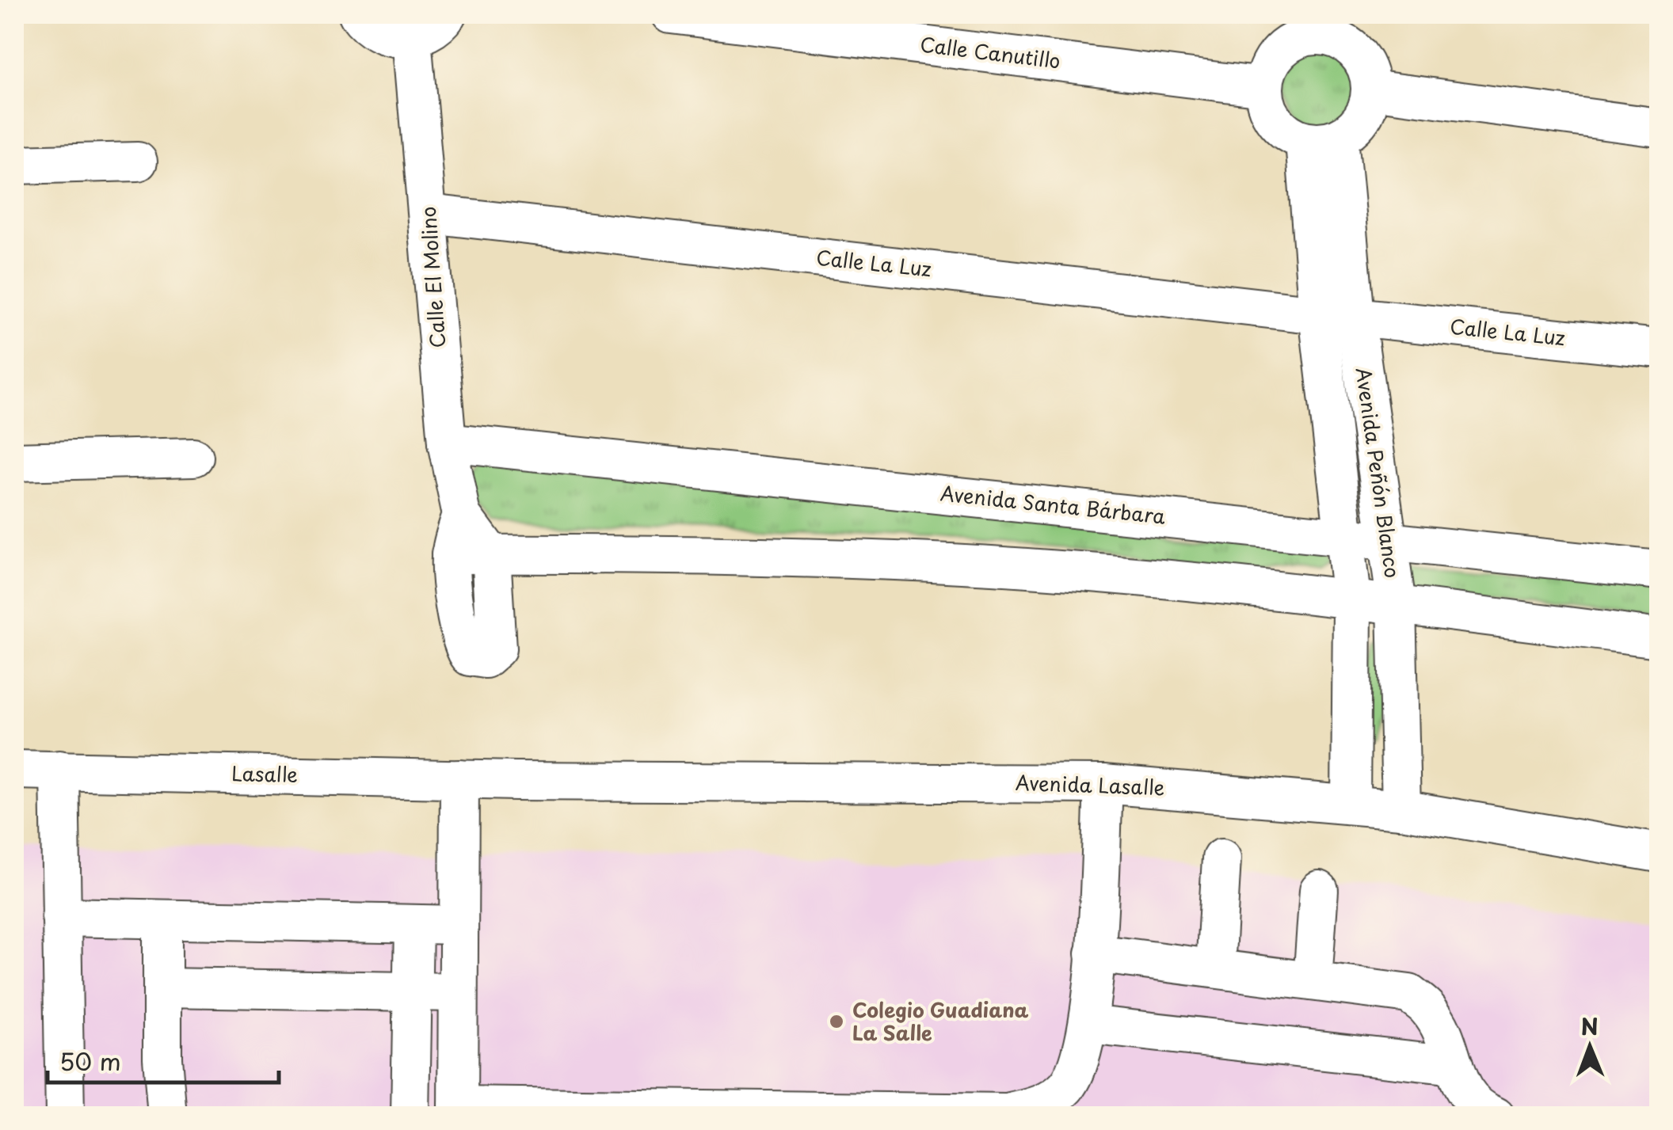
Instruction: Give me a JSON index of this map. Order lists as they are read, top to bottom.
{
  "streets": {
    "street": [
      "Calle Canutillo",
      "Calle La Luz",
      "Calle El Molino",
      "Avenida Peñón Blanco",
      "Avenida Santa Bárbara",
      "Lasalle",
      "Avenida Lasalle"
    ]
  },
  "crossings": [
    ["Calle Canutillo", "Avenida Peñón Blanco"],
    ["Calle La Luz", "Calle El Molino"],
    ["Calle La Luz", "Avenida Peñón Blanco"],
    ["Calle El Molino", "Avenida Santa Bárbara"],
    ["Avenida Peñón Blanco", "Avenida Santa Bárbara"],
    ["Avenida Peñón Blanco", "Avenida Lasalle"],
    ["Lasalle", "Avenida Lasalle"]
  ],
  "places": ["Colegio Guadiana La Salle"],
  "scale_bar": "50 m",
  "north": "top"
}
